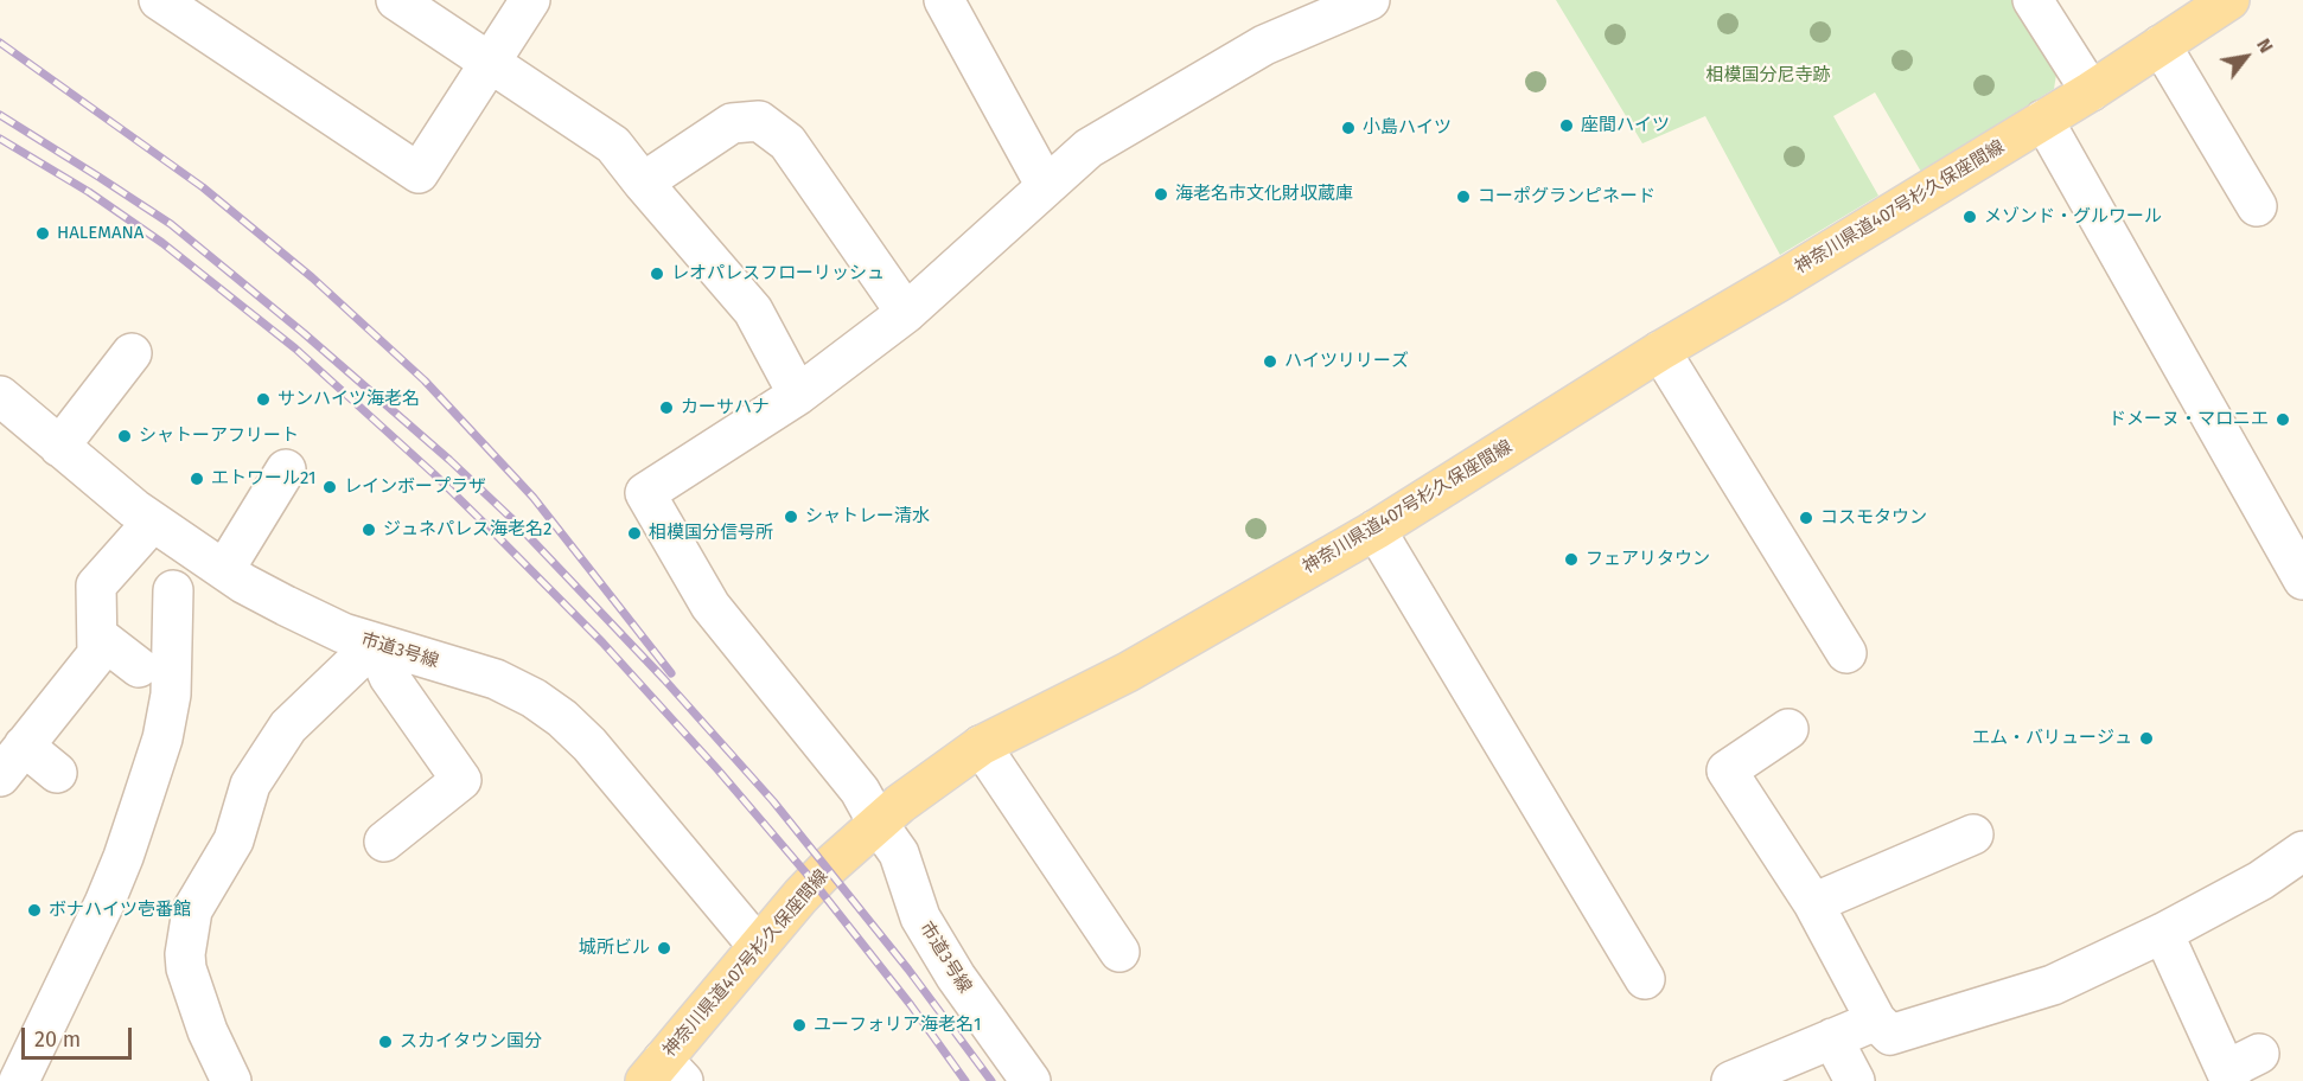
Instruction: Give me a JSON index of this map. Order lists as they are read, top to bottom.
{
  "streets": {
    "main road": ["神奈川県道407号杉久保座間線"],
    "street": ["市道3号線"]
  },
  "crossings": [
    ["神奈川県道407号杉久保座間線", "市道3号線"]
  ],
  "parks": ["相模国分尼寺跡"],
  "places": [
    "座間ハイツ",
    "小島ハイツ",
    "海老名市文化財収蔵庫",
    "コーポグランピネード",
    "メゾンド・グルワール",
    "HALEMANA",
    "レオパレスフローリッシュ",
    "ハイツリリーズ",
    "サンハイツ海老名",
    "カーサハナ",
    "ドメーヌ・マロニエ",
    "シャトーアフリート",
    "エトワール21",
    "レインボープラザ",
    "シャトレー清水",
    "コスモタウン",
    "ジュネパレス海老名2",
    "相模国分信号所",
    "フェアリタウン",
    "エム・バリュージュ",
    "ボナハイツ壱番館",
    "城所ビル",
    "ユーフォリア海老名1",
    "スカイタウン国分"
  ],
  "scale_bar": "20 m",
  "north": "top right"
}
